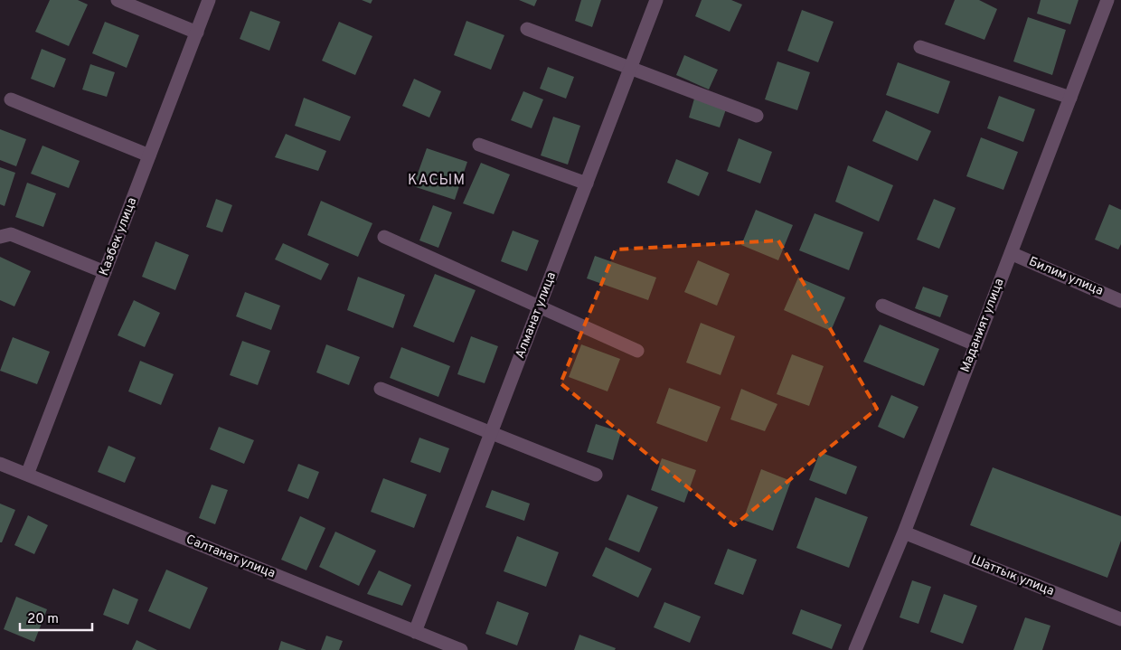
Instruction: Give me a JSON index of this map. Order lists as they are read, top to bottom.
{
  "streets": {
    "street": [
      "Казбек улица",
      "Билим улица",
      "Алманат улица",
      "Маданият улица",
      "Салтанат улица",
      "Шаттык улица"
    ]
  },
  "crossings": [
    ["Казбек улица", "Салтанат улица"],
    ["Билим улица", "Маданият улица"],
    ["Алманат улица", "Салтанат улица"],
    ["Маданият улица", "Шаттык улица"]
  ],
  "districts": ["КАСЫМ"],
  "scale_bar": "20 m"
}
